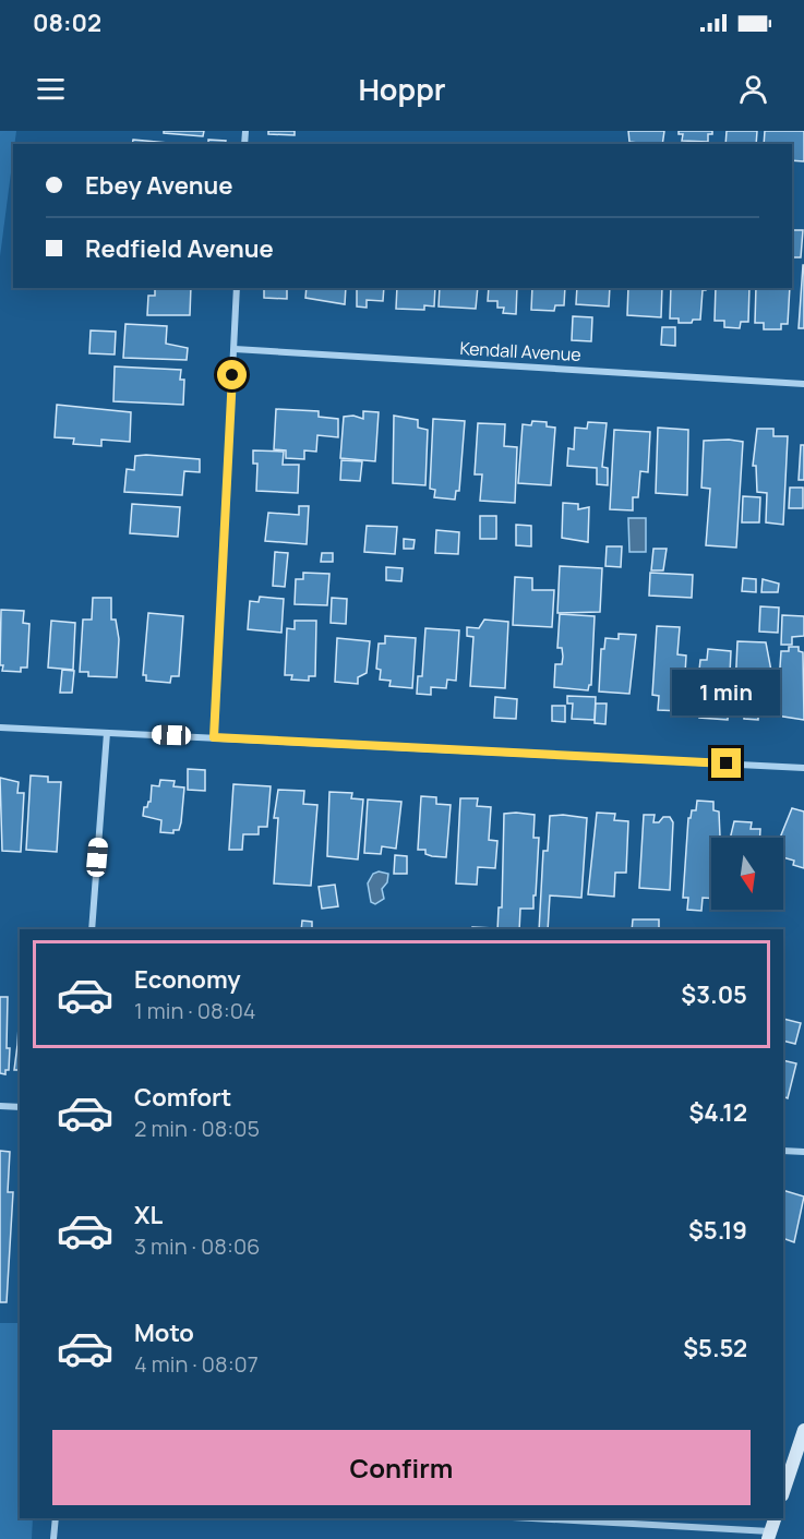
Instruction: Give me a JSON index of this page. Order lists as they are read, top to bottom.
{
  "streets": {
    "street": ["Kendall Avenue"]
  },
  "north": "bottom",
  "page": {
    "status": "08:02",
    "header": "Hoppr",
    "banner": ["Ebey Avenue", "Redfield Avenue"],
    "bubble": "1 min",
    "list": [
      {
        "name": "Economy",
        "note": "1 min · 08:04",
        "value": "$3.05"
      },
      {
        "name": "Comfort",
        "note": "2 min · 08:05",
        "value": "$4.12"
      },
      {
        "name": "XL",
        "note": "3 min · 08:06",
        "value": "$5.19"
      },
      {
        "name": "Moto",
        "note": "4 min · 08:07",
        "value": "$5.52"
      }
    ],
    "buttons": "Confirm"
  }
}
